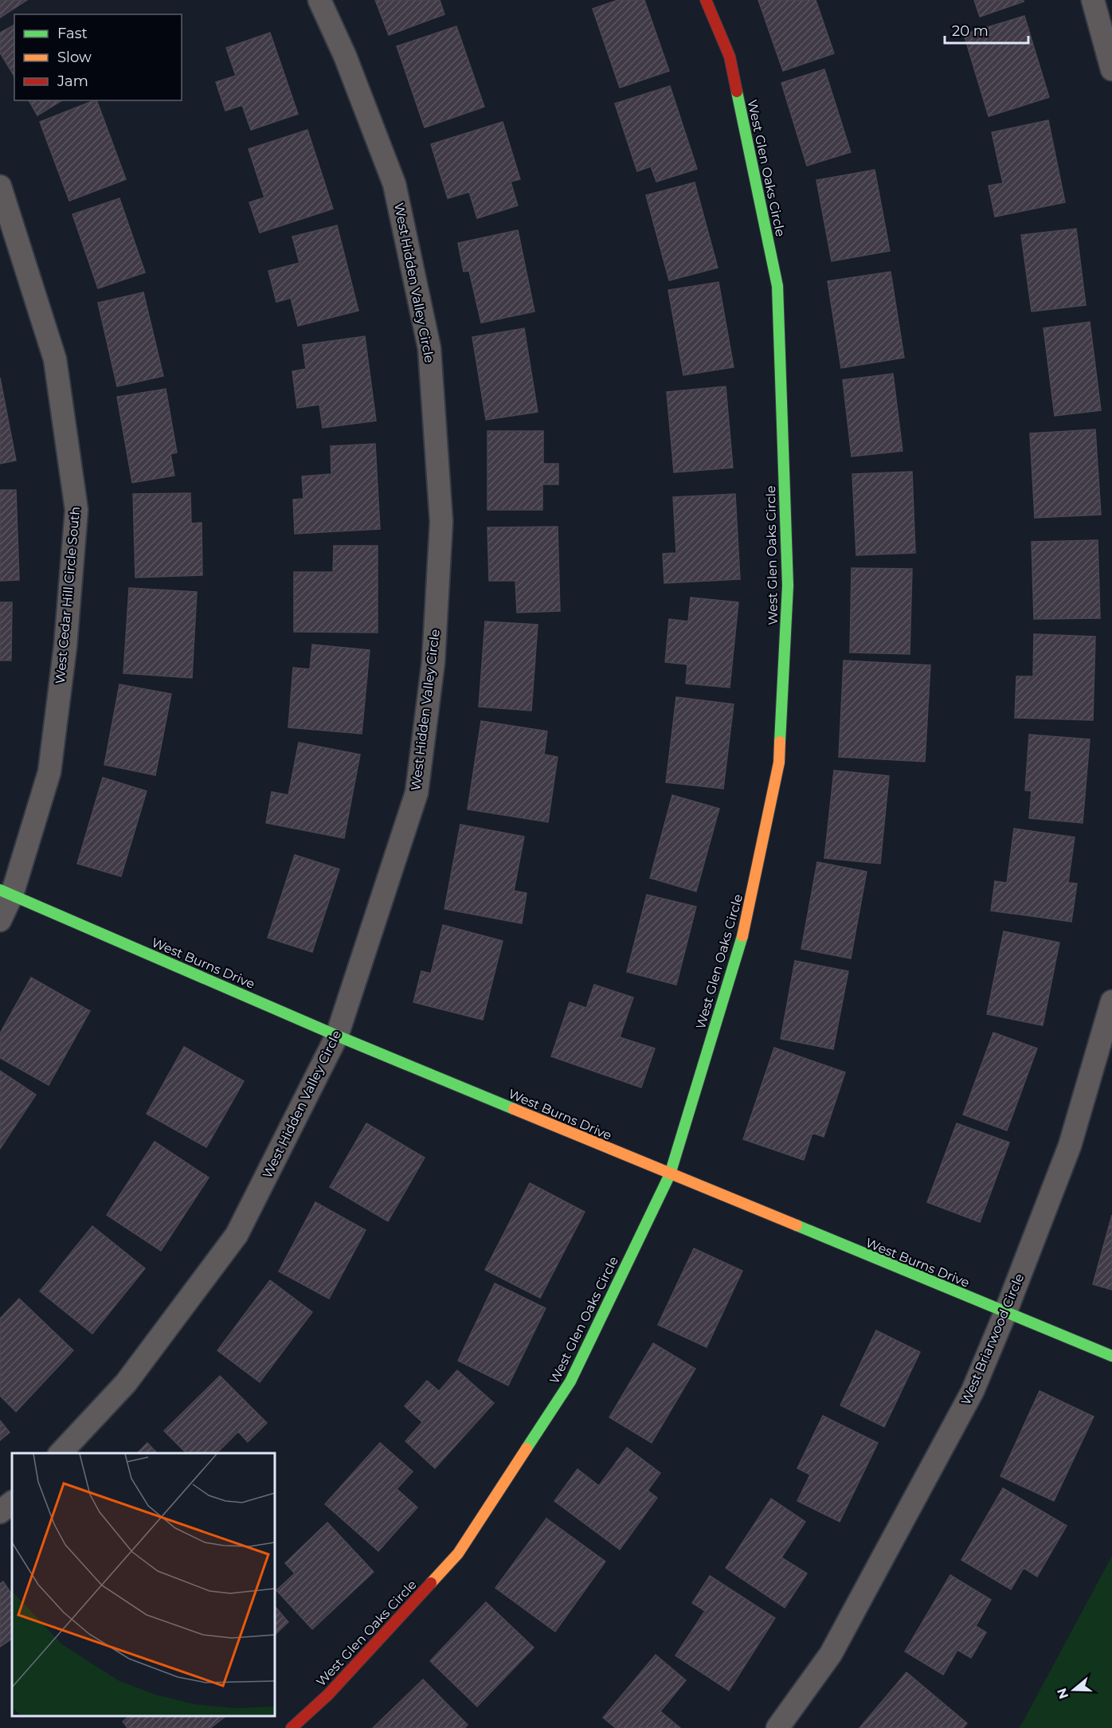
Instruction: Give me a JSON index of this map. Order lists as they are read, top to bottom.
{
  "streets": {
    "street": [
      "West Glen Oaks Circle",
      "West Hidden Valley Circle",
      "West Cedar Hill Circle South",
      "West Burns Drive",
      "West Briarwood Circle"
    ]
  },
  "crossings": [
    ["West Glen Oaks Circle", "West Burns Drive"],
    ["West Hidden Valley Circle", "West Burns Drive"],
    ["West Cedar Hill Circle South", "West Burns Drive"],
    ["West Burns Drive", "West Briarwood Circle"]
  ],
  "legend": ["Fast", "Slow", "Jam"],
  "scale_bar": "20 m",
  "north": "left"
}
